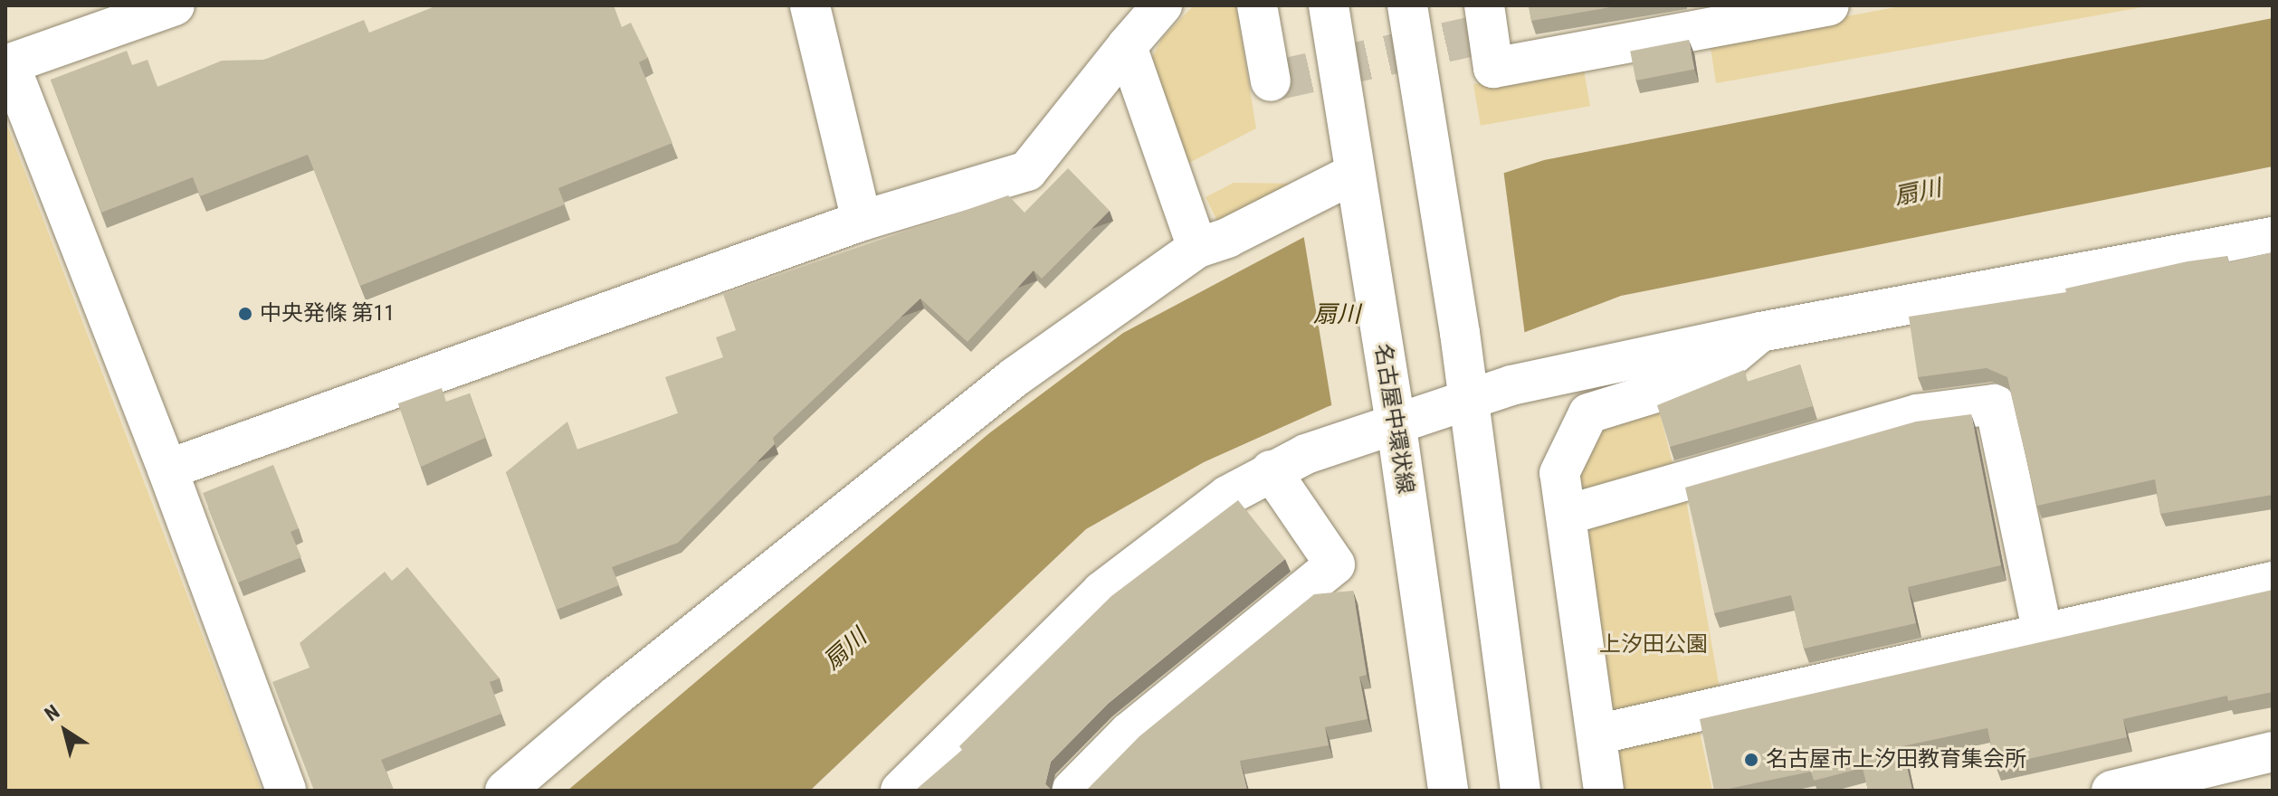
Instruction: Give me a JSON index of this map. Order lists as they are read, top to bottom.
{
  "streets": {
    "street": ["名古屋中環状線"]
  },
  "water": ["扇川"],
  "parks": ["上汐田公園"],
  "places": ["中央発條 第11", "名古屋市上汐田教育集会所"],
  "north": "top left"
}
